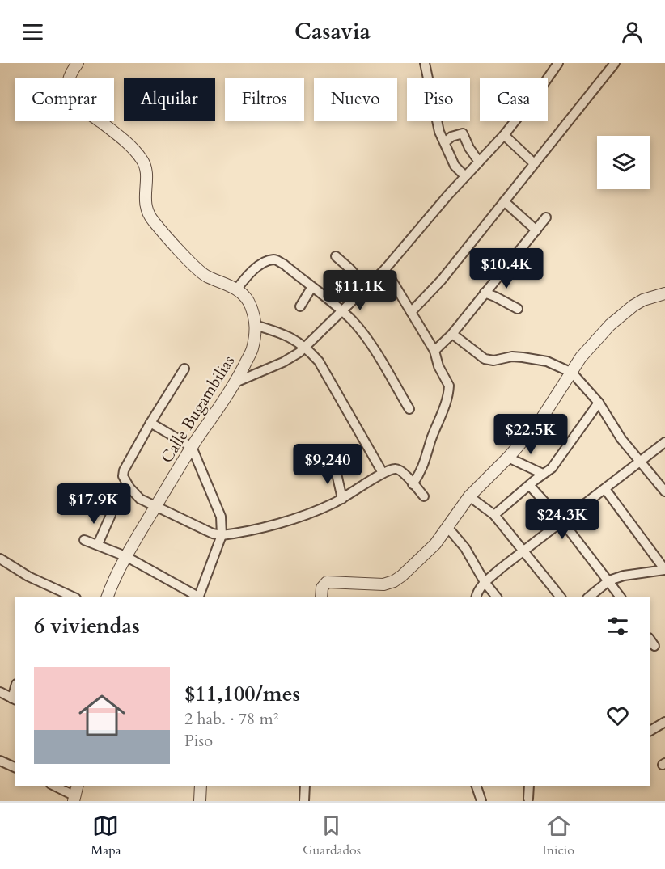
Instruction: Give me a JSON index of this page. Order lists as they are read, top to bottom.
{
  "streets": {
    "street": ["Calle Bugambilias"]
  },
  "page": {
    "header": "Casavia",
    "chip": [
      "Comprar",
      "Alquilar",
      "Filtros",
      "Nuevo",
      "Piso",
      "Casa"
    ],
    "price": [
      "$10.4K",
      "$11.1K",
      "$22.5K",
      "$9,240",
      "$17.9K",
      "$24.3K"
    ],
    "heading": "6 viviendas",
    "list": [
      {
        "name": "$11,100/mes",
        "note": "2 hab. · 78 m² · Piso"
      }
    ],
    "tabs": ["Mapa", "Guardados", "Inicio"]
  }
}
